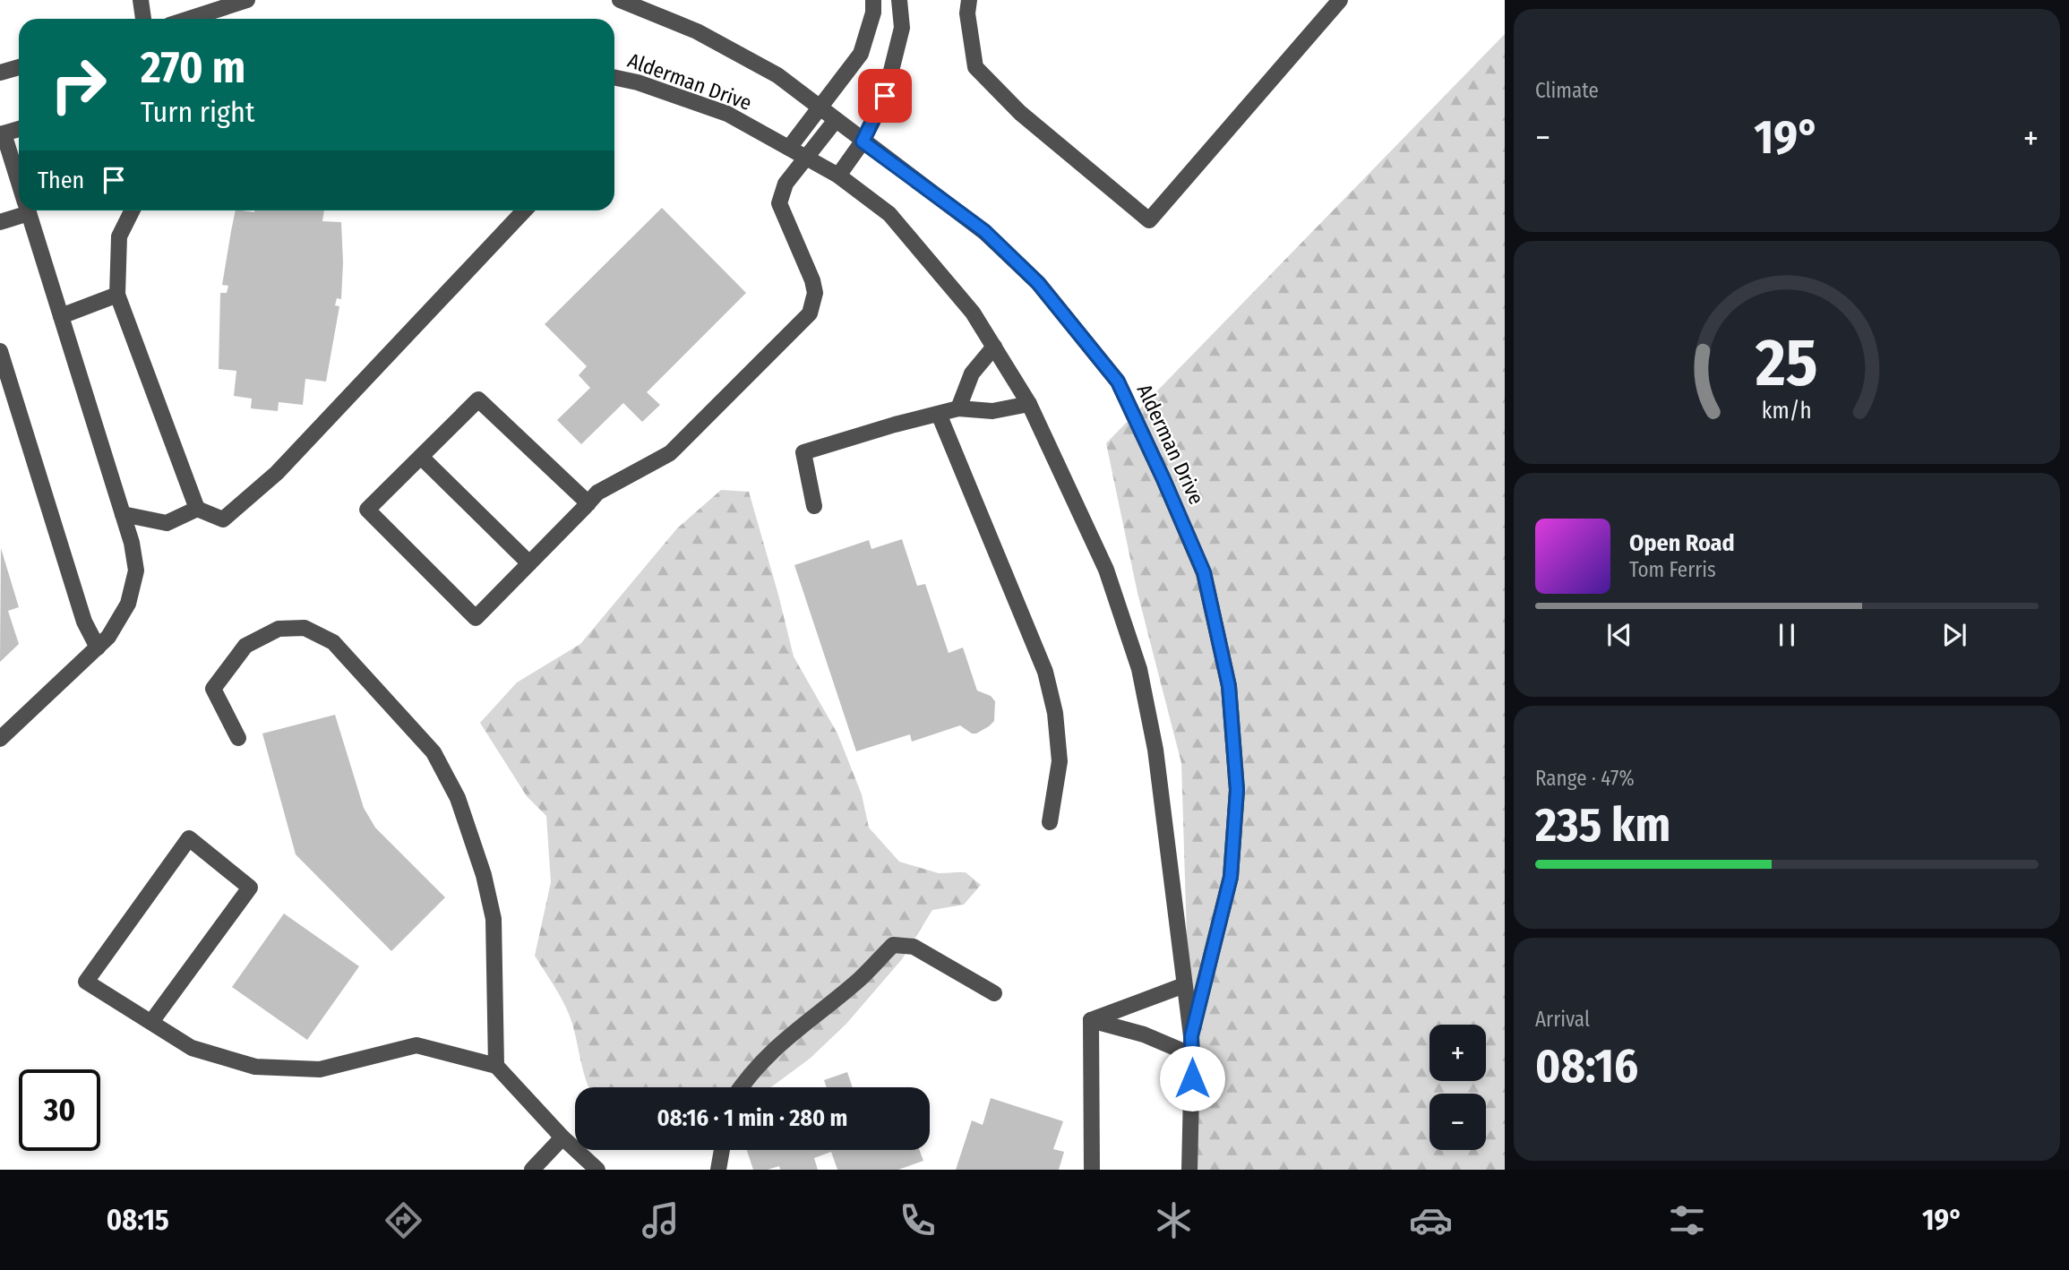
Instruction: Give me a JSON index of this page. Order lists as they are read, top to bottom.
{
  "streets": {
    "street": ["Alderman Drive"]
  },
  "page": {
    "tile": [
      "Climate",
      ["Range · 47%", "235 km"],
      ["Arrival", "08:16"]
    ],
    "turn": ["270 m", "Turn right"],
    "heat": ["−", "19°", "+"],
    "then": "Then",
    "song": ["Open Road", "Tom Ferris"],
    "map_buttons": ["+", "−"],
    "limit": "30",
    "trip": "08:16 · 1 min · 280 m",
    "tabs": ["08:15", "19°"],
    "gauge": ["25", "km/h"]
  }
}
